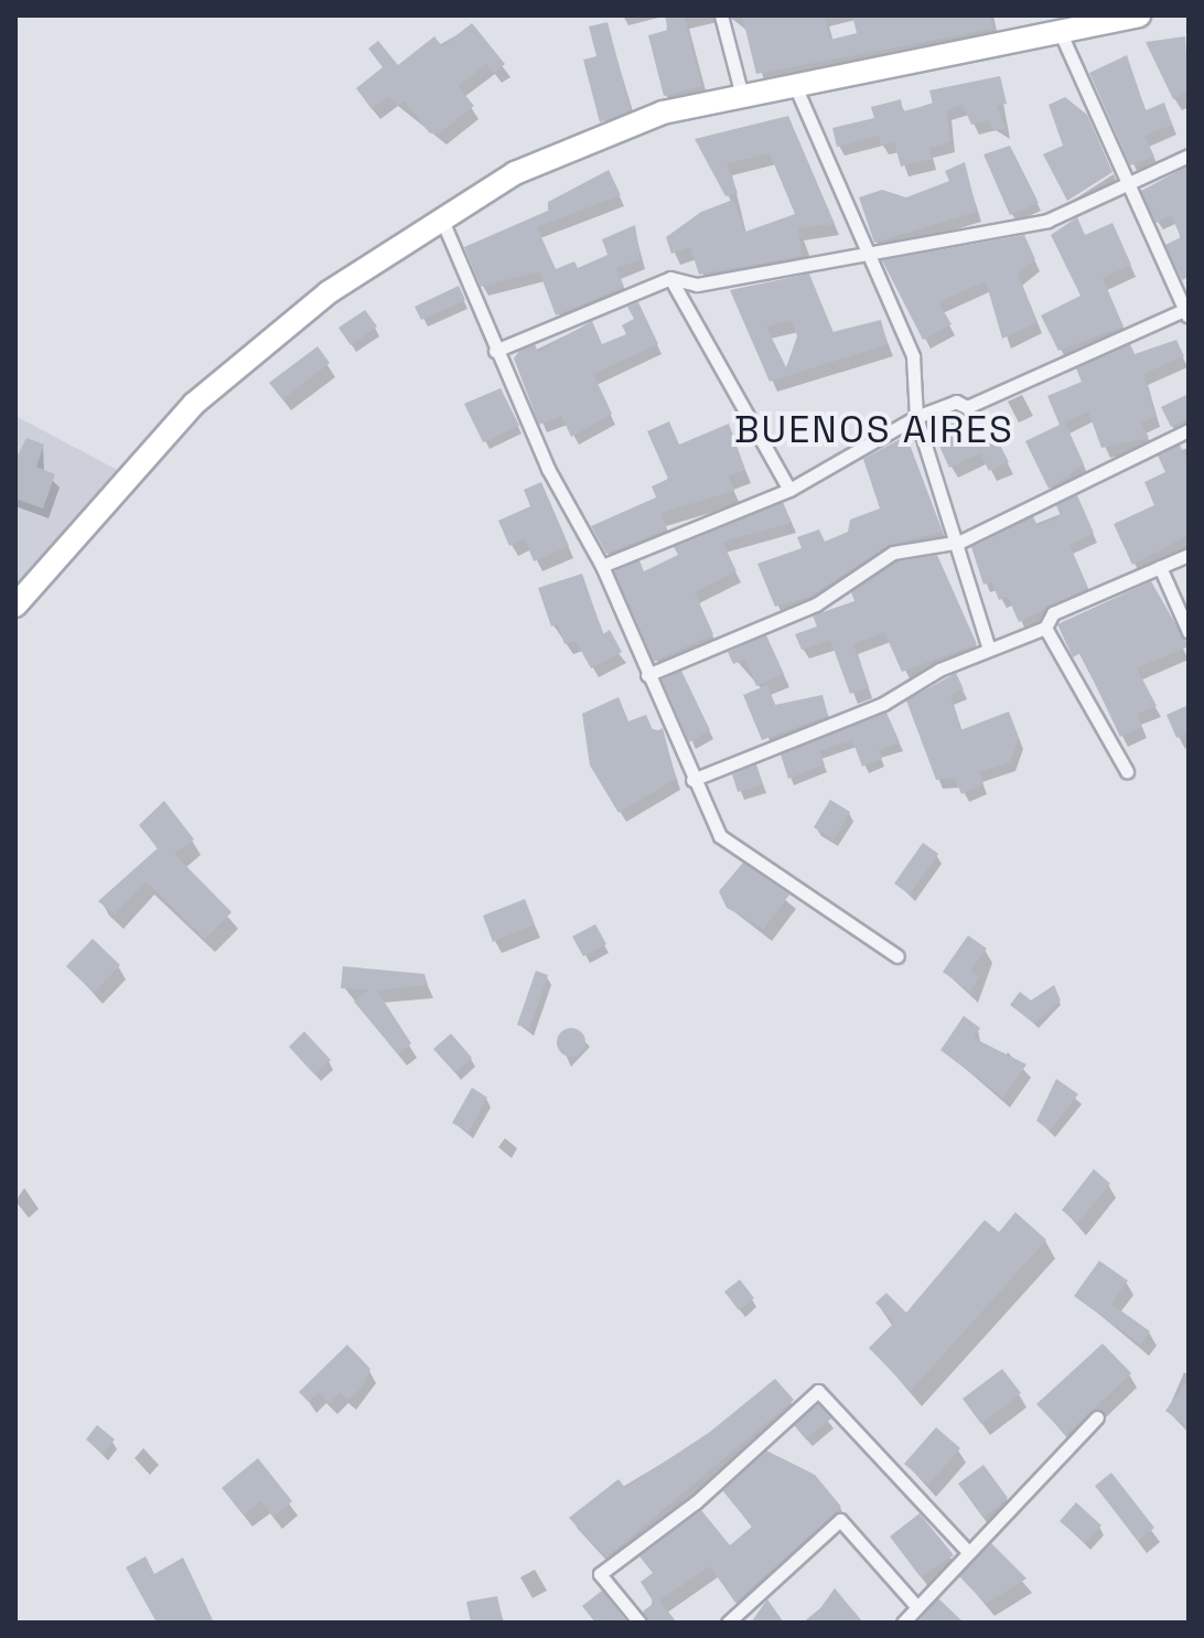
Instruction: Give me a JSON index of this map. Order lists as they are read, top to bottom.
{
  "districts": ["BUENOS AIRES"]
}
